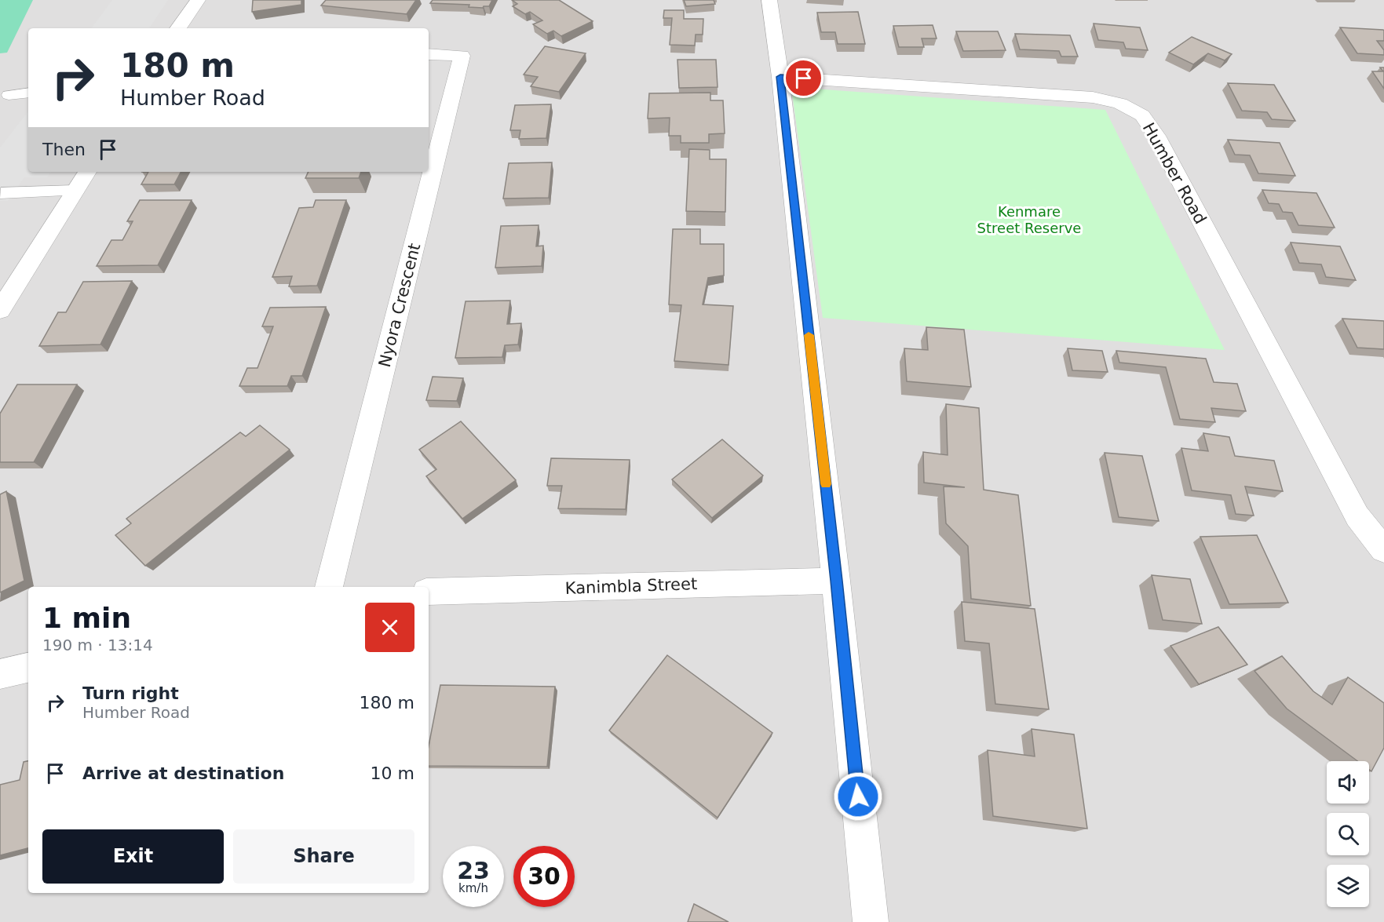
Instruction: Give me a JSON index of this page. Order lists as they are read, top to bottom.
{
  "streets": {
    "street": ["Humber Road", "Nyora Crescent", "Kanimbla Street"]
  },
  "parks": ["Kenmare Street Reserve"],
  "page": {
    "turn": ["180 m", "Humber Road"],
    "then": "Then",
    "heading": ["1 min", "190 m · 13:14"],
    "list": [
      {
        "name": "Turn right",
        "note": "Humber Road",
        "value": "180 m"
      },
      {
        "name": "Arrive at destination",
        "value": "10 m"
      }
    ],
    "buttons": ["Exit", "Share"],
    "speed": "23 km/h",
    "limit": "30"
  }
}
